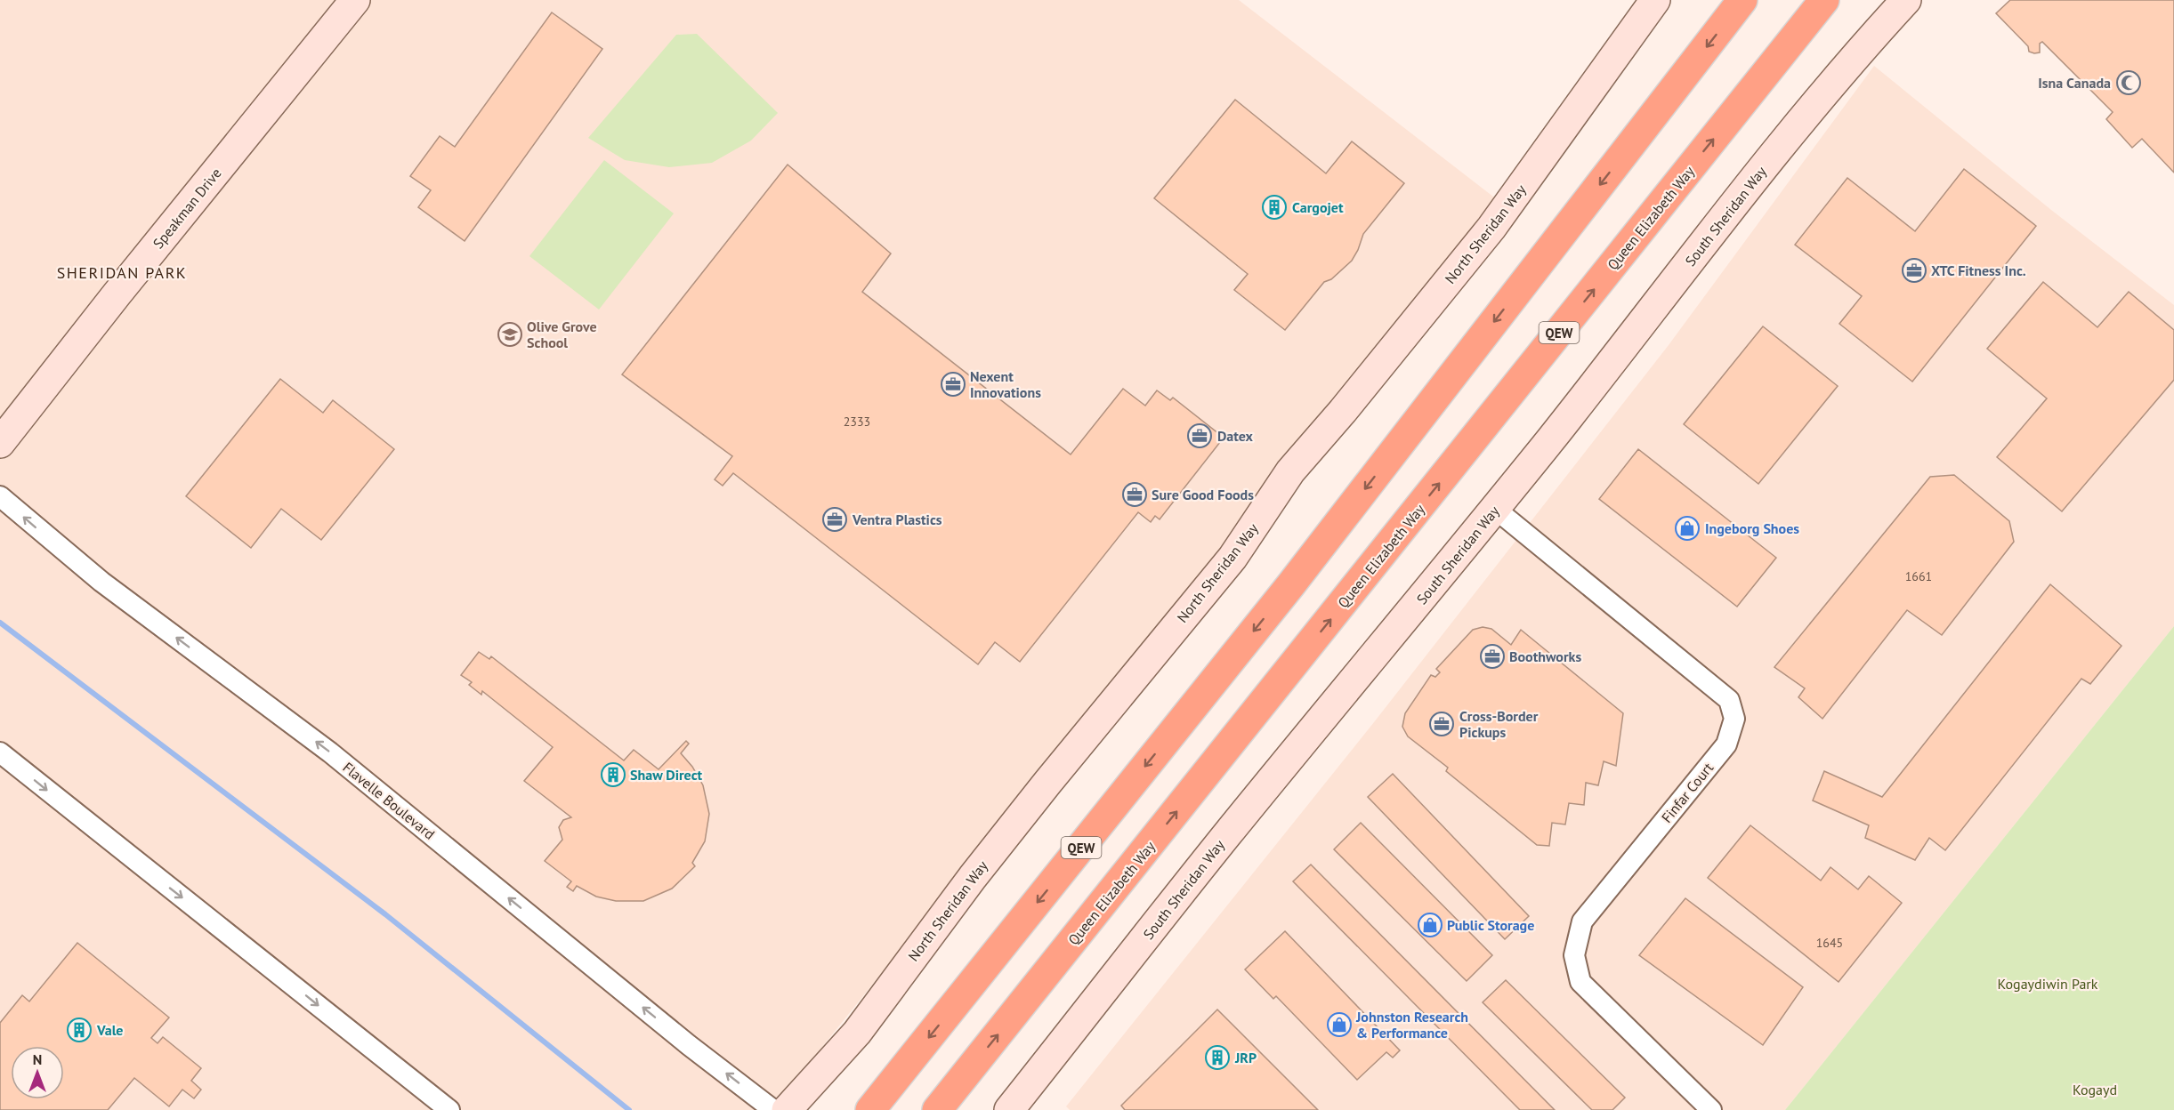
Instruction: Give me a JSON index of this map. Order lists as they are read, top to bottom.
{
  "streets": {
    "highway": ["Queen Elizabeth Way", "QEW"],
    "street": [
      "Speakman Drive",
      "South Sheridan Way",
      "North Sheridan Way",
      "Finfar Court",
      "Flavelle Boulevard"
    ]
  },
  "crossings": [
    ["South Sheridan Way", "Finfar Court"]
  ],
  "one_way": ["Flavelle Boulevard"],
  "districts": ["SHERIDAN PARK"],
  "parks": ["Kogaydiwin Park", "Kogayd"],
  "places": {
    "mosque": ["Isna Canada"],
    "building": [
      "Cargojet",
      "Shaw Direct",
      "Vale",
      "JRP"
    ],
    "office": [
      "XTC Fitness Inc.",
      "Nexent Innovations",
      "Datex",
      "Sure Good Foods",
      "Ventra Plastics",
      "Boothworks",
      "Cross-Border Pickups"
    ],
    "school or university": ["Olive Grove School"],
    "shop": ["Ingeborg Shoes", "Public Storage", "Johnston Research & Performance"]
  },
  "house_numbers": ["2333", "1661", "1645"],
  "north": "top"
}
